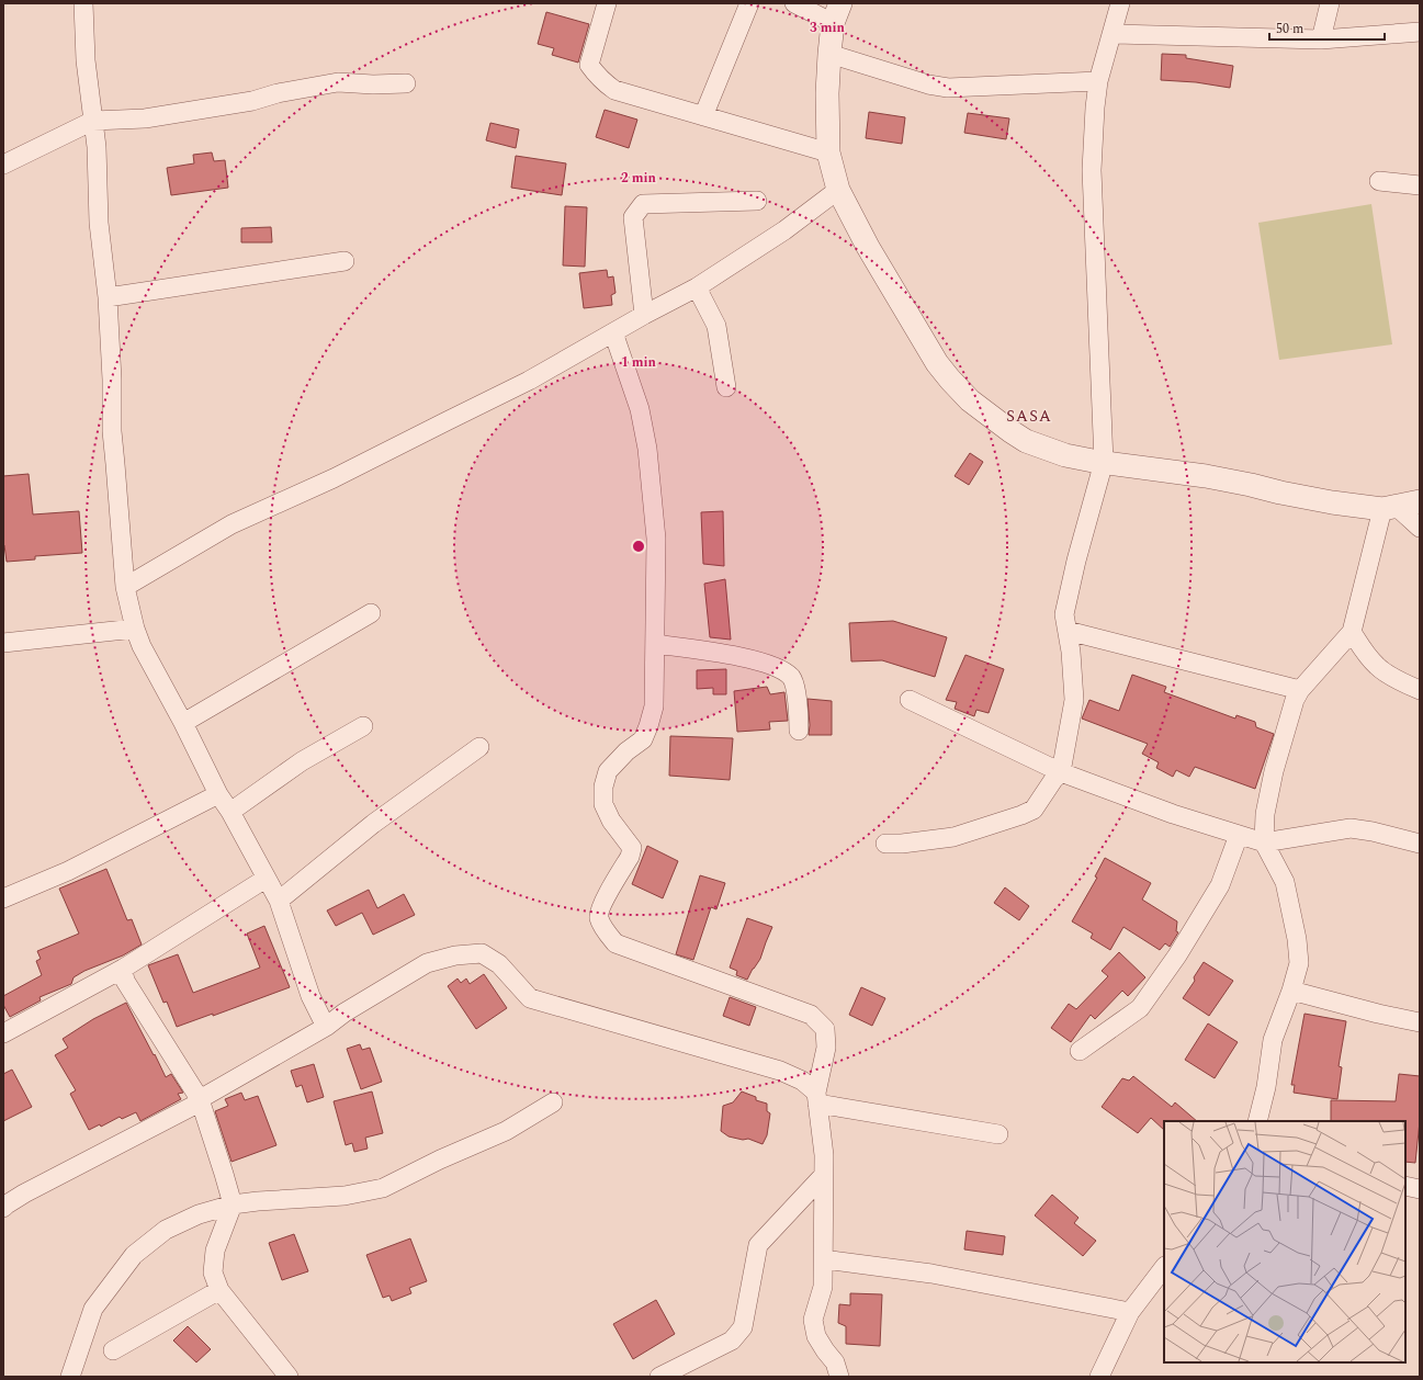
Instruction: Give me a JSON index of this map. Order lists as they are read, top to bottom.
{
  "districts": ["SASA"],
  "scale_bar": "50 m",
  "rings": ["3 min", "2 min", "1 min"]
}
